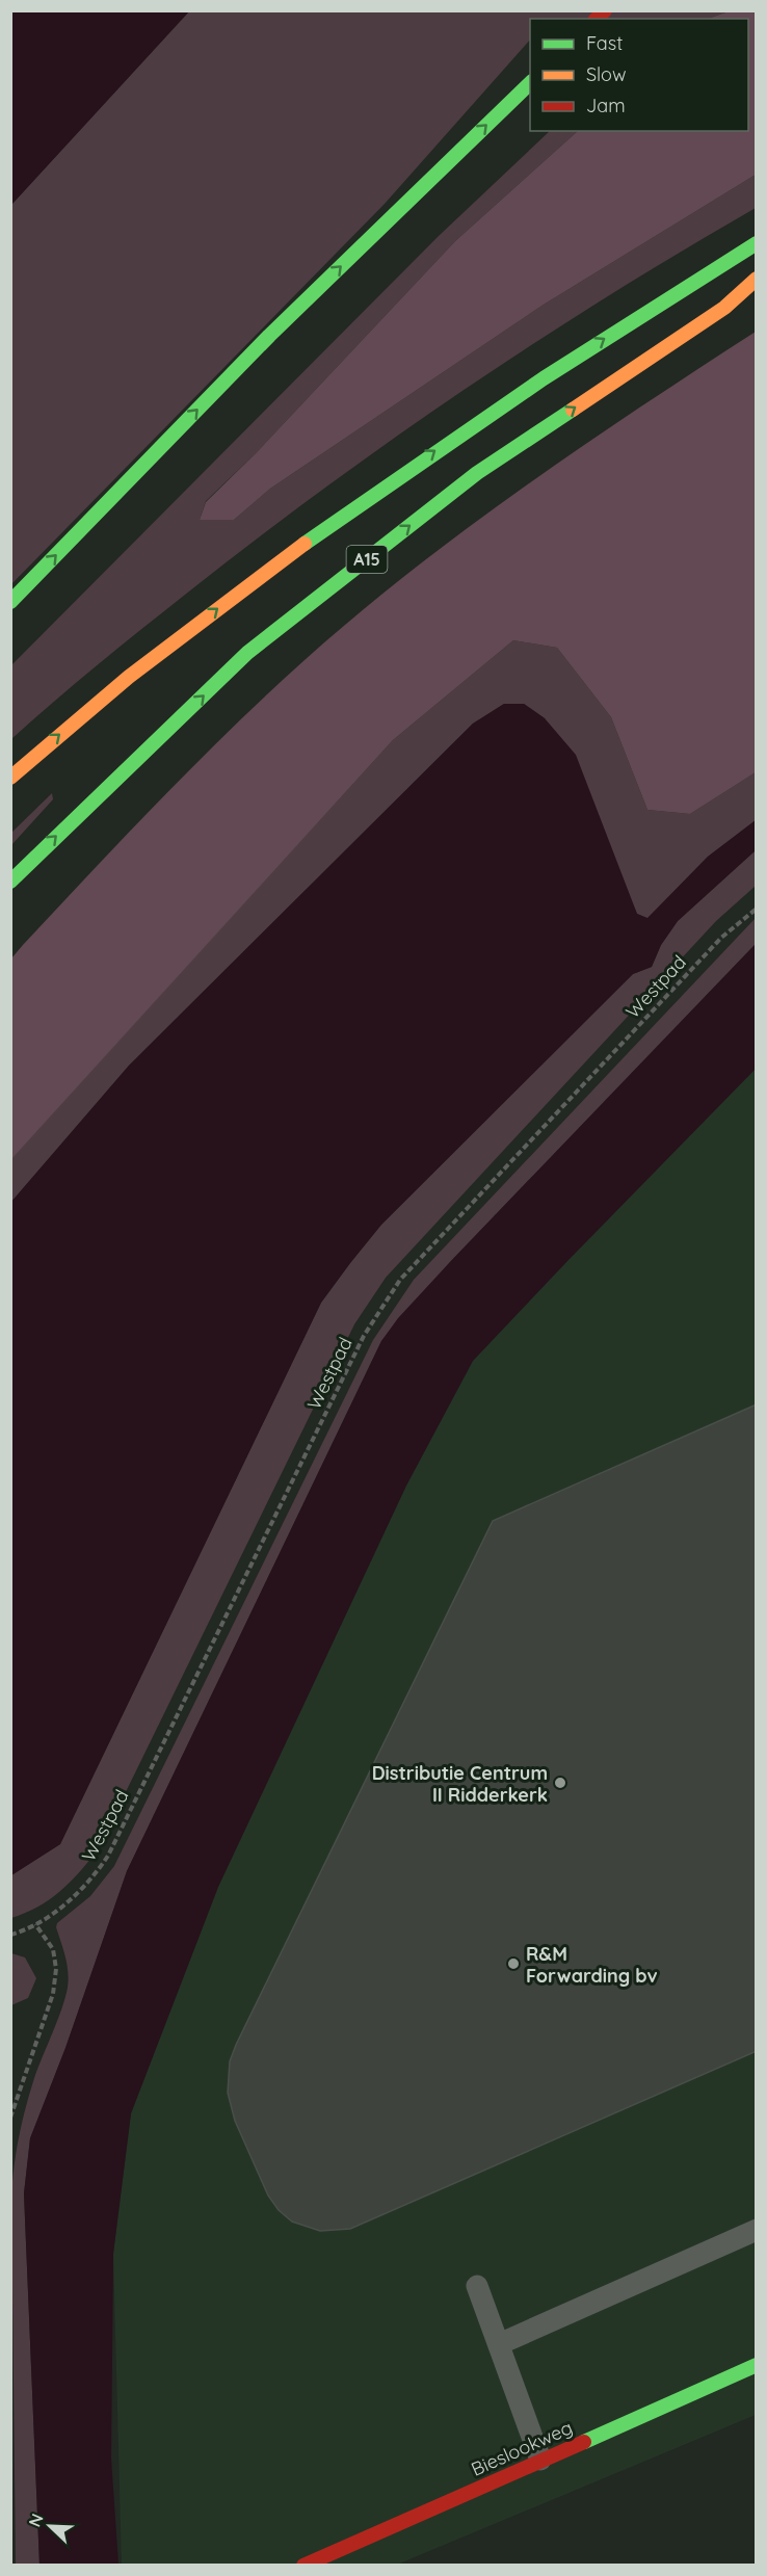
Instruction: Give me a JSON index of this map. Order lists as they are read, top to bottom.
{
  "streets": {
    "main road": ["A15", "Bieslookweg"],
    "path": ["Westpad"]
  },
  "places": ["Distributie Centrum II Ridderkerk", "R&M Forwarding bv"],
  "legend": ["Fast", "Slow", "Jam"],
  "north": "top left"
}
